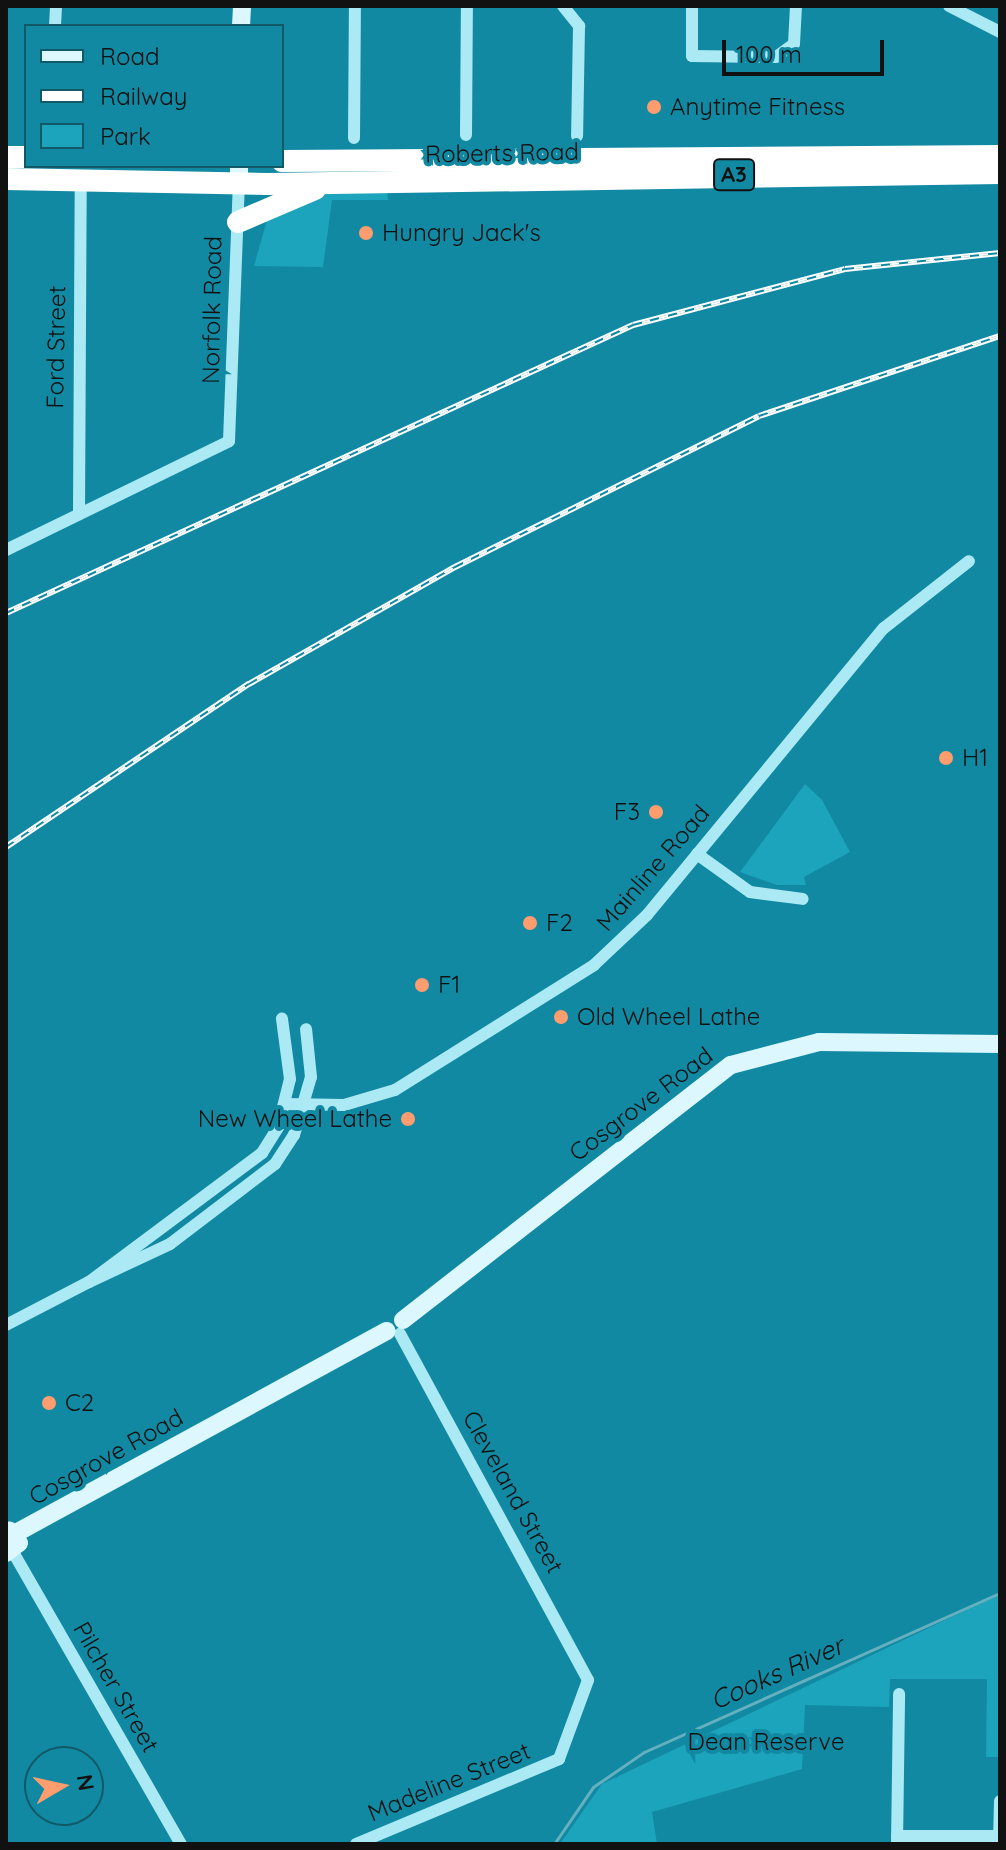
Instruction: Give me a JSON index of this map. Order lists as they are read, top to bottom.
{
  "streets": {
    "highway": ["Roberts Road", "A3"],
    "main road": ["Cosgrove Road"],
    "street": [
      "Norfolk Road",
      "Ford Street",
      "Mainline Road",
      "Cleveland Street",
      "Pilcher Street",
      "Madeline Street"
    ]
  },
  "crossings": [
    ["Roberts Road", "Norfolk Road"],
    ["Roberts Road", "Ford Street"],
    ["Norfolk Road", "Ford Street"],
    ["Cosgrove Road", "Cleveland Street"],
    ["Cosgrove Road", "Pilcher Street"],
    ["Cleveland Street", "Madeline Street"]
  ],
  "water": ["Cooks River"],
  "parks": ["Dean Reserve"],
  "places": [
    "Anytime Fitness",
    "Hungry Jack's",
    "H1",
    "F3",
    "F2",
    "F1",
    "Old Wheel Lathe",
    "New Wheel Lathe",
    "C2"
  ],
  "legend": ["Road", "Railway", "Park"],
  "scale_bar": "100 m",
  "north": "right"
}
